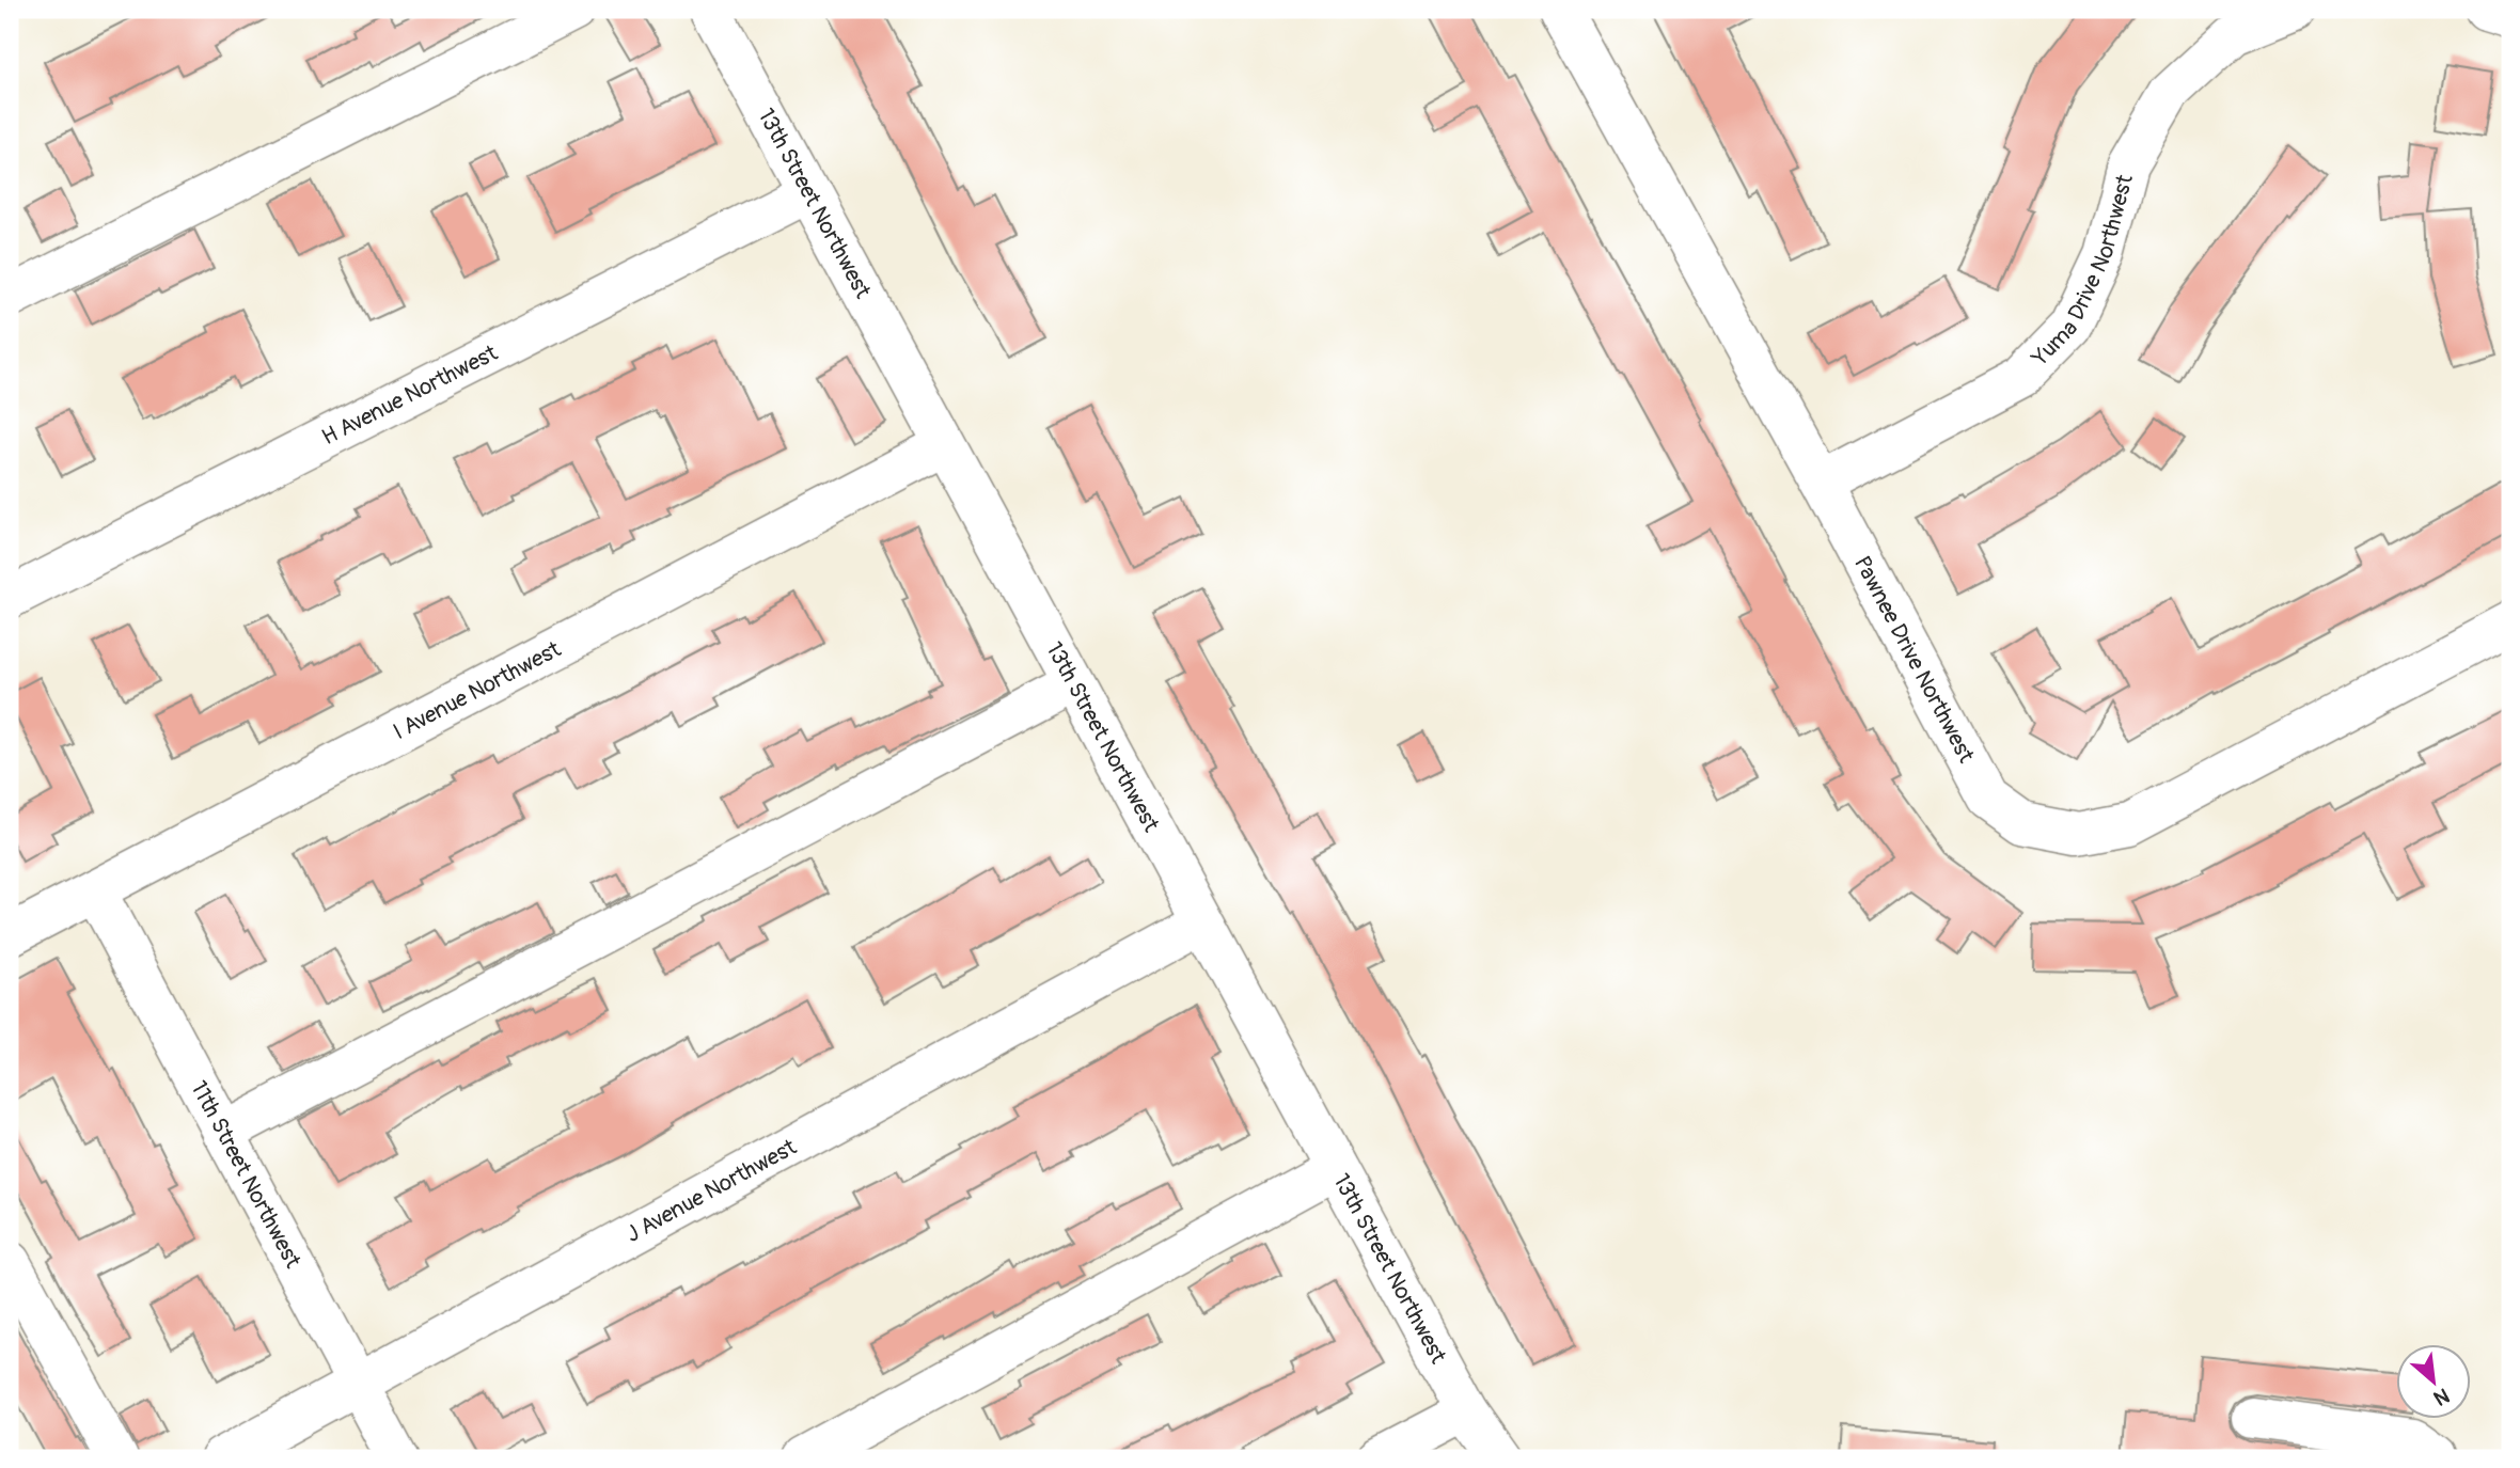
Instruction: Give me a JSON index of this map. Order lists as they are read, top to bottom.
{
  "streets": {
    "street": [
      "13th Street Northwest",
      "Yuma Drive Northwest",
      "H Avenue Northwest",
      "Pawnee Drive Northwest",
      "I Avenue Northwest",
      "11th Street Northwest",
      "J Avenue Northwest"
    ]
  },
  "crossings": [
    ["13th Street Northwest", "H Avenue Northwest"],
    ["13th Street Northwest", "I Avenue Northwest"],
    ["13th Street Northwest", "J Avenue Northwest"],
    ["Yuma Drive Northwest", "Pawnee Drive Northwest"],
    ["I Avenue Northwest", "11th Street Northwest"],
    ["11th Street Northwest", "J Avenue Northwest"]
  ],
  "north": "bottom right"
}
